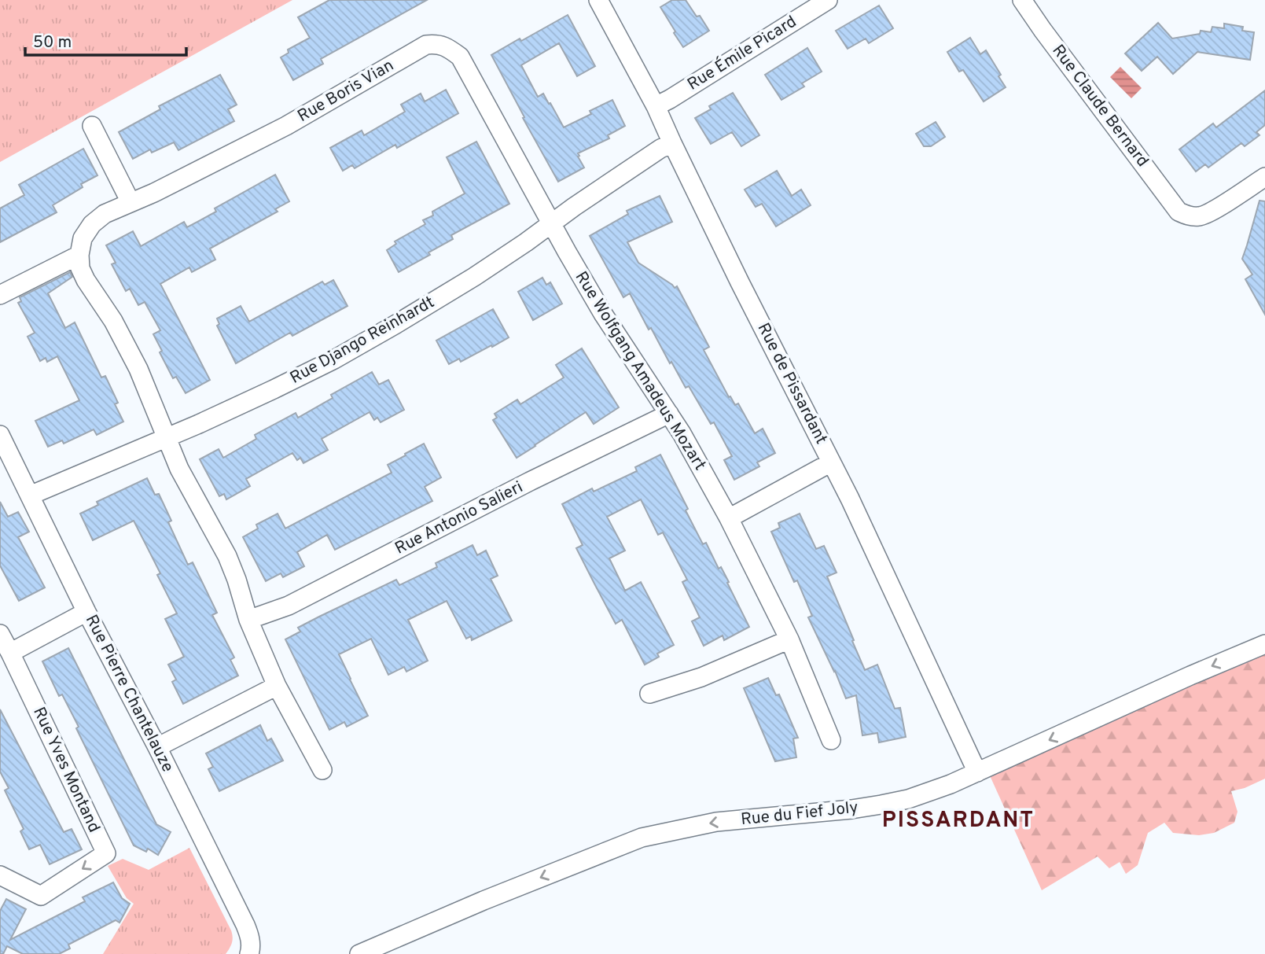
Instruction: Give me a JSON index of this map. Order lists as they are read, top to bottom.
{
  "streets": {
    "street": [
      "Rue Émile Picard",
      "Rue Boris Vian",
      "Rue Claude Bernard",
      "Rue Django Reinhardt",
      "Rue Wolfgang Amadeus Mozart",
      "Rue de Pissardant",
      "Rue Antonio Salieri",
      "Rue Pierre Chantelauze",
      "Rue Yves Montand",
      "Rue du Fief Joly"
    ]
  },
  "crossings": [
    ["Rue Émile Picard", "Rue de Pissardant"],
    ["Rue Boris Vian", "Rue Django Reinhardt"],
    ["Rue Boris Vian", "Rue Wolfgang Amadeus Mozart"],
    ["Rue Django Reinhardt", "Rue Wolfgang Amadeus Mozart"],
    ["Rue Django Reinhardt", "Rue de Pissardant"],
    ["Rue Django Reinhardt", "Rue Pierre Chantelauze"],
    ["Rue Wolfgang Amadeus Mozart", "Rue Antonio Salieri"],
    ["Rue de Pissardant", "Rue du Fief Joly"]
  ],
  "one_way": ["Rue du Fief Joly"],
  "districts": ["PISSARDANT"],
  "scale_bar": "50 m"
}
